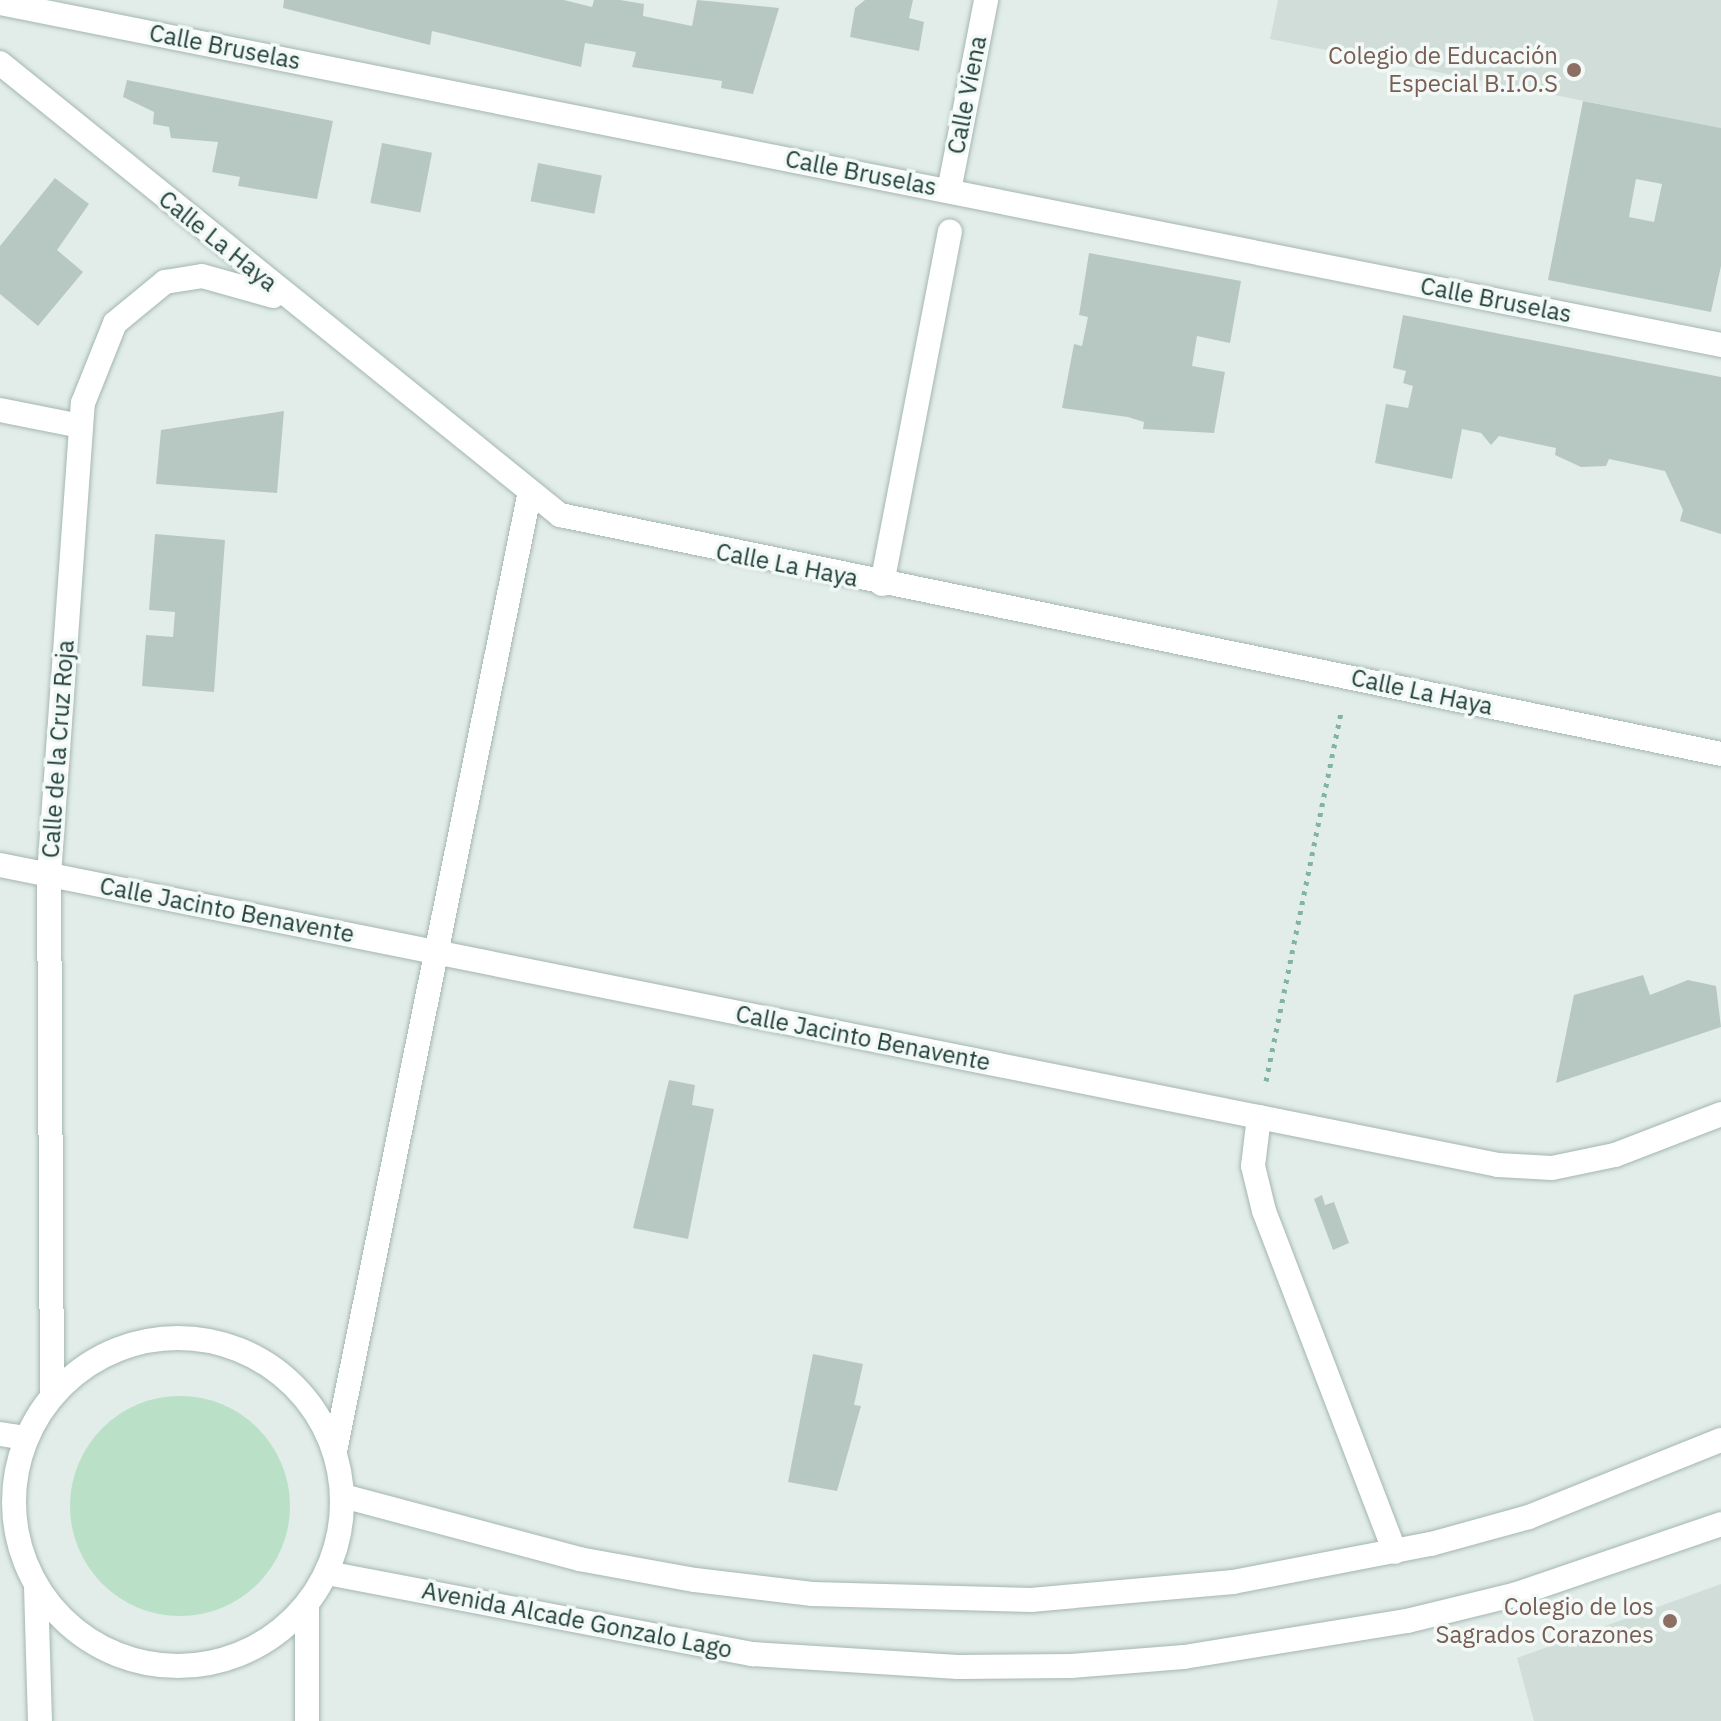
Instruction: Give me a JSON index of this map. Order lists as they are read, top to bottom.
{
  "streets": {
    "street": [
      "Calle Bruselas",
      "Calle Viena",
      "Calle La Haya",
      "Calle de la Cruz Roja",
      "Calle Jacinto Benavente",
      "Avenida Alcade Gonzalo Lago"
    ]
  },
  "crossings": [
    ["Calle Bruselas", "Calle Viena"],
    ["Calle La Haya", "Calle de la Cruz Roja"],
    ["Calle de la Cruz Roja", "Calle Jacinto Benavente"]
  ],
  "places": ["Colegio de Educación Especial B.I.O.S", "Colegio de los Sagrados Corazones"]
}
